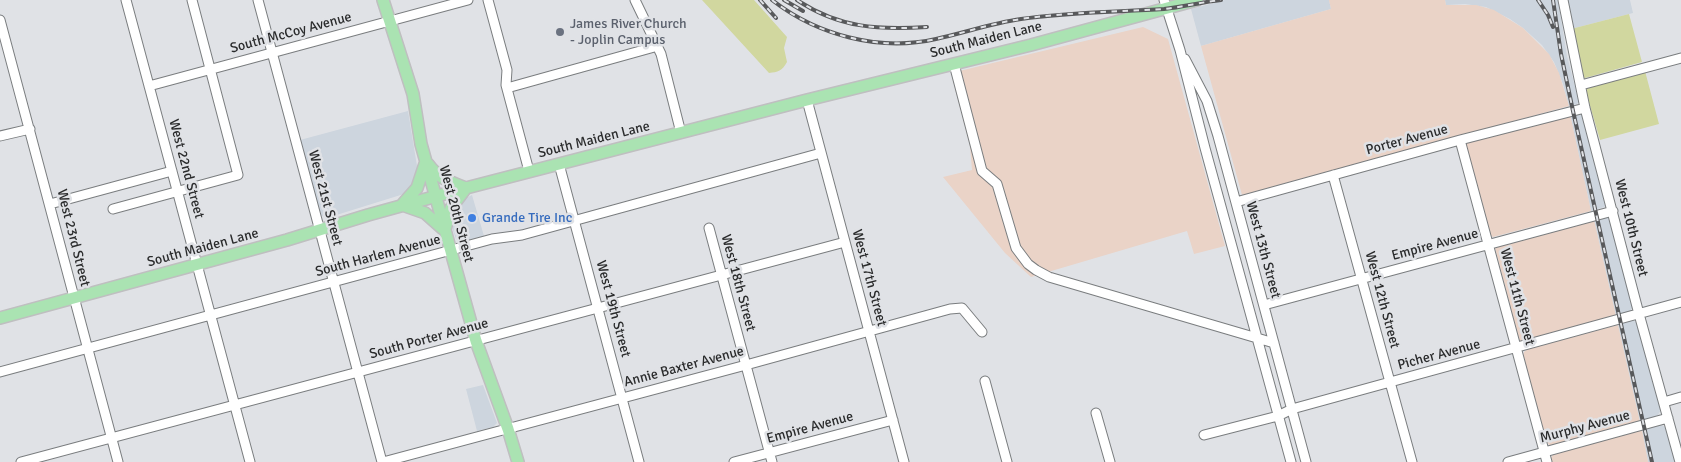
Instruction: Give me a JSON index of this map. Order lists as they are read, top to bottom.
{
  "streets": {
    "main road": ["South Maiden Lane", "West 20th Street"],
    "street": [
      "South McCoy Avenue",
      "Porter Avenue",
      "West 22nd Street",
      "West 21st Street",
      "West 10th Street",
      "West 23rd Street",
      "Empire Avenue",
      "West 13th Street",
      "South Harlem Avenue",
      "West 17th Street",
      "West 18th Street",
      "West 11th Street",
      "West 12th Street",
      "West 19th Street",
      "South Porter Avenue",
      "Picher Avenue",
      "Annie Baxter Avenue",
      "Murphy Avenue"
    ]
  },
  "crossings": [
    ["South McCoy Avenue", "West 22nd Street"],
    ["South McCoy Avenue", "West 21st Street"],
    ["South McCoy Avenue", "West 20th Street"],
    ["South Maiden Lane", "West 22nd Street"],
    ["South Maiden Lane", "West 21st Street"],
    ["South Maiden Lane", "West 20th Street"],
    ["South Maiden Lane", "West 23rd Street"],
    ["South Maiden Lane", "West 13th Street"],
    ["South Maiden Lane", "West 17th Street"],
    ["South Maiden Lane", "West 19th Street"],
    ["Porter Avenue", "West 10th Street"],
    ["Porter Avenue", "West 13th Street"],
    ["Porter Avenue", "West 11th Street"],
    ["Porter Avenue", "West 12th Street"],
    ["West 22nd Street", "South Harlem Avenue"],
    ["West 22nd Street", "South Porter Avenue"],
    ["West 21st Street", "South Harlem Avenue"],
    ["West 21st Street", "South Porter Avenue"],
    ["West 21st Street", "Annie Baxter Avenue"],
    ["West 20th Street", "South Harlem Avenue"],
    ["West 20th Street", "South Porter Avenue"],
    ["West 20th Street", "Annie Baxter Avenue"],
    ["West 10th Street", "Empire Avenue"],
    ["West 10th Street", "Picher Avenue"],
    ["West 10th Street", "Murphy Avenue"],
    ["West 23rd Street", "South Harlem Avenue"],
    ["West 23rd Street", "South Porter Avenue"],
    ["Empire Avenue", "West 13th Street"],
    ["Empire Avenue", "West 17th Street"],
    ["Empire Avenue", "West 18th Street"],
    ["Empire Avenue", "West 11th Street"],
    ["Empire Avenue", "West 12th Street"],
    ["West 13th Street", "Picher Avenue"],
    ["South Harlem Avenue", "West 17th Street"],
    ["South Harlem Avenue", "West 19th Street"],
    ["West 17th Street", "South Porter Avenue"],
    ["West 17th Street", "Annie Baxter Avenue"],
    ["West 18th Street", "South Porter Avenue"],
    ["West 18th Street", "Annie Baxter Avenue"],
    ["West 11th Street", "Picher Avenue"],
    ["West 11th Street", "Murphy Avenue"],
    ["West 12th Street", "Picher Avenue"],
    ["West 19th Street", "South Porter Avenue"],
    ["West 19th Street", "Annie Baxter Avenue"]
  ],
  "places": ["James River Church - Joplin Campus", "Grande Tire Inc"]
}
